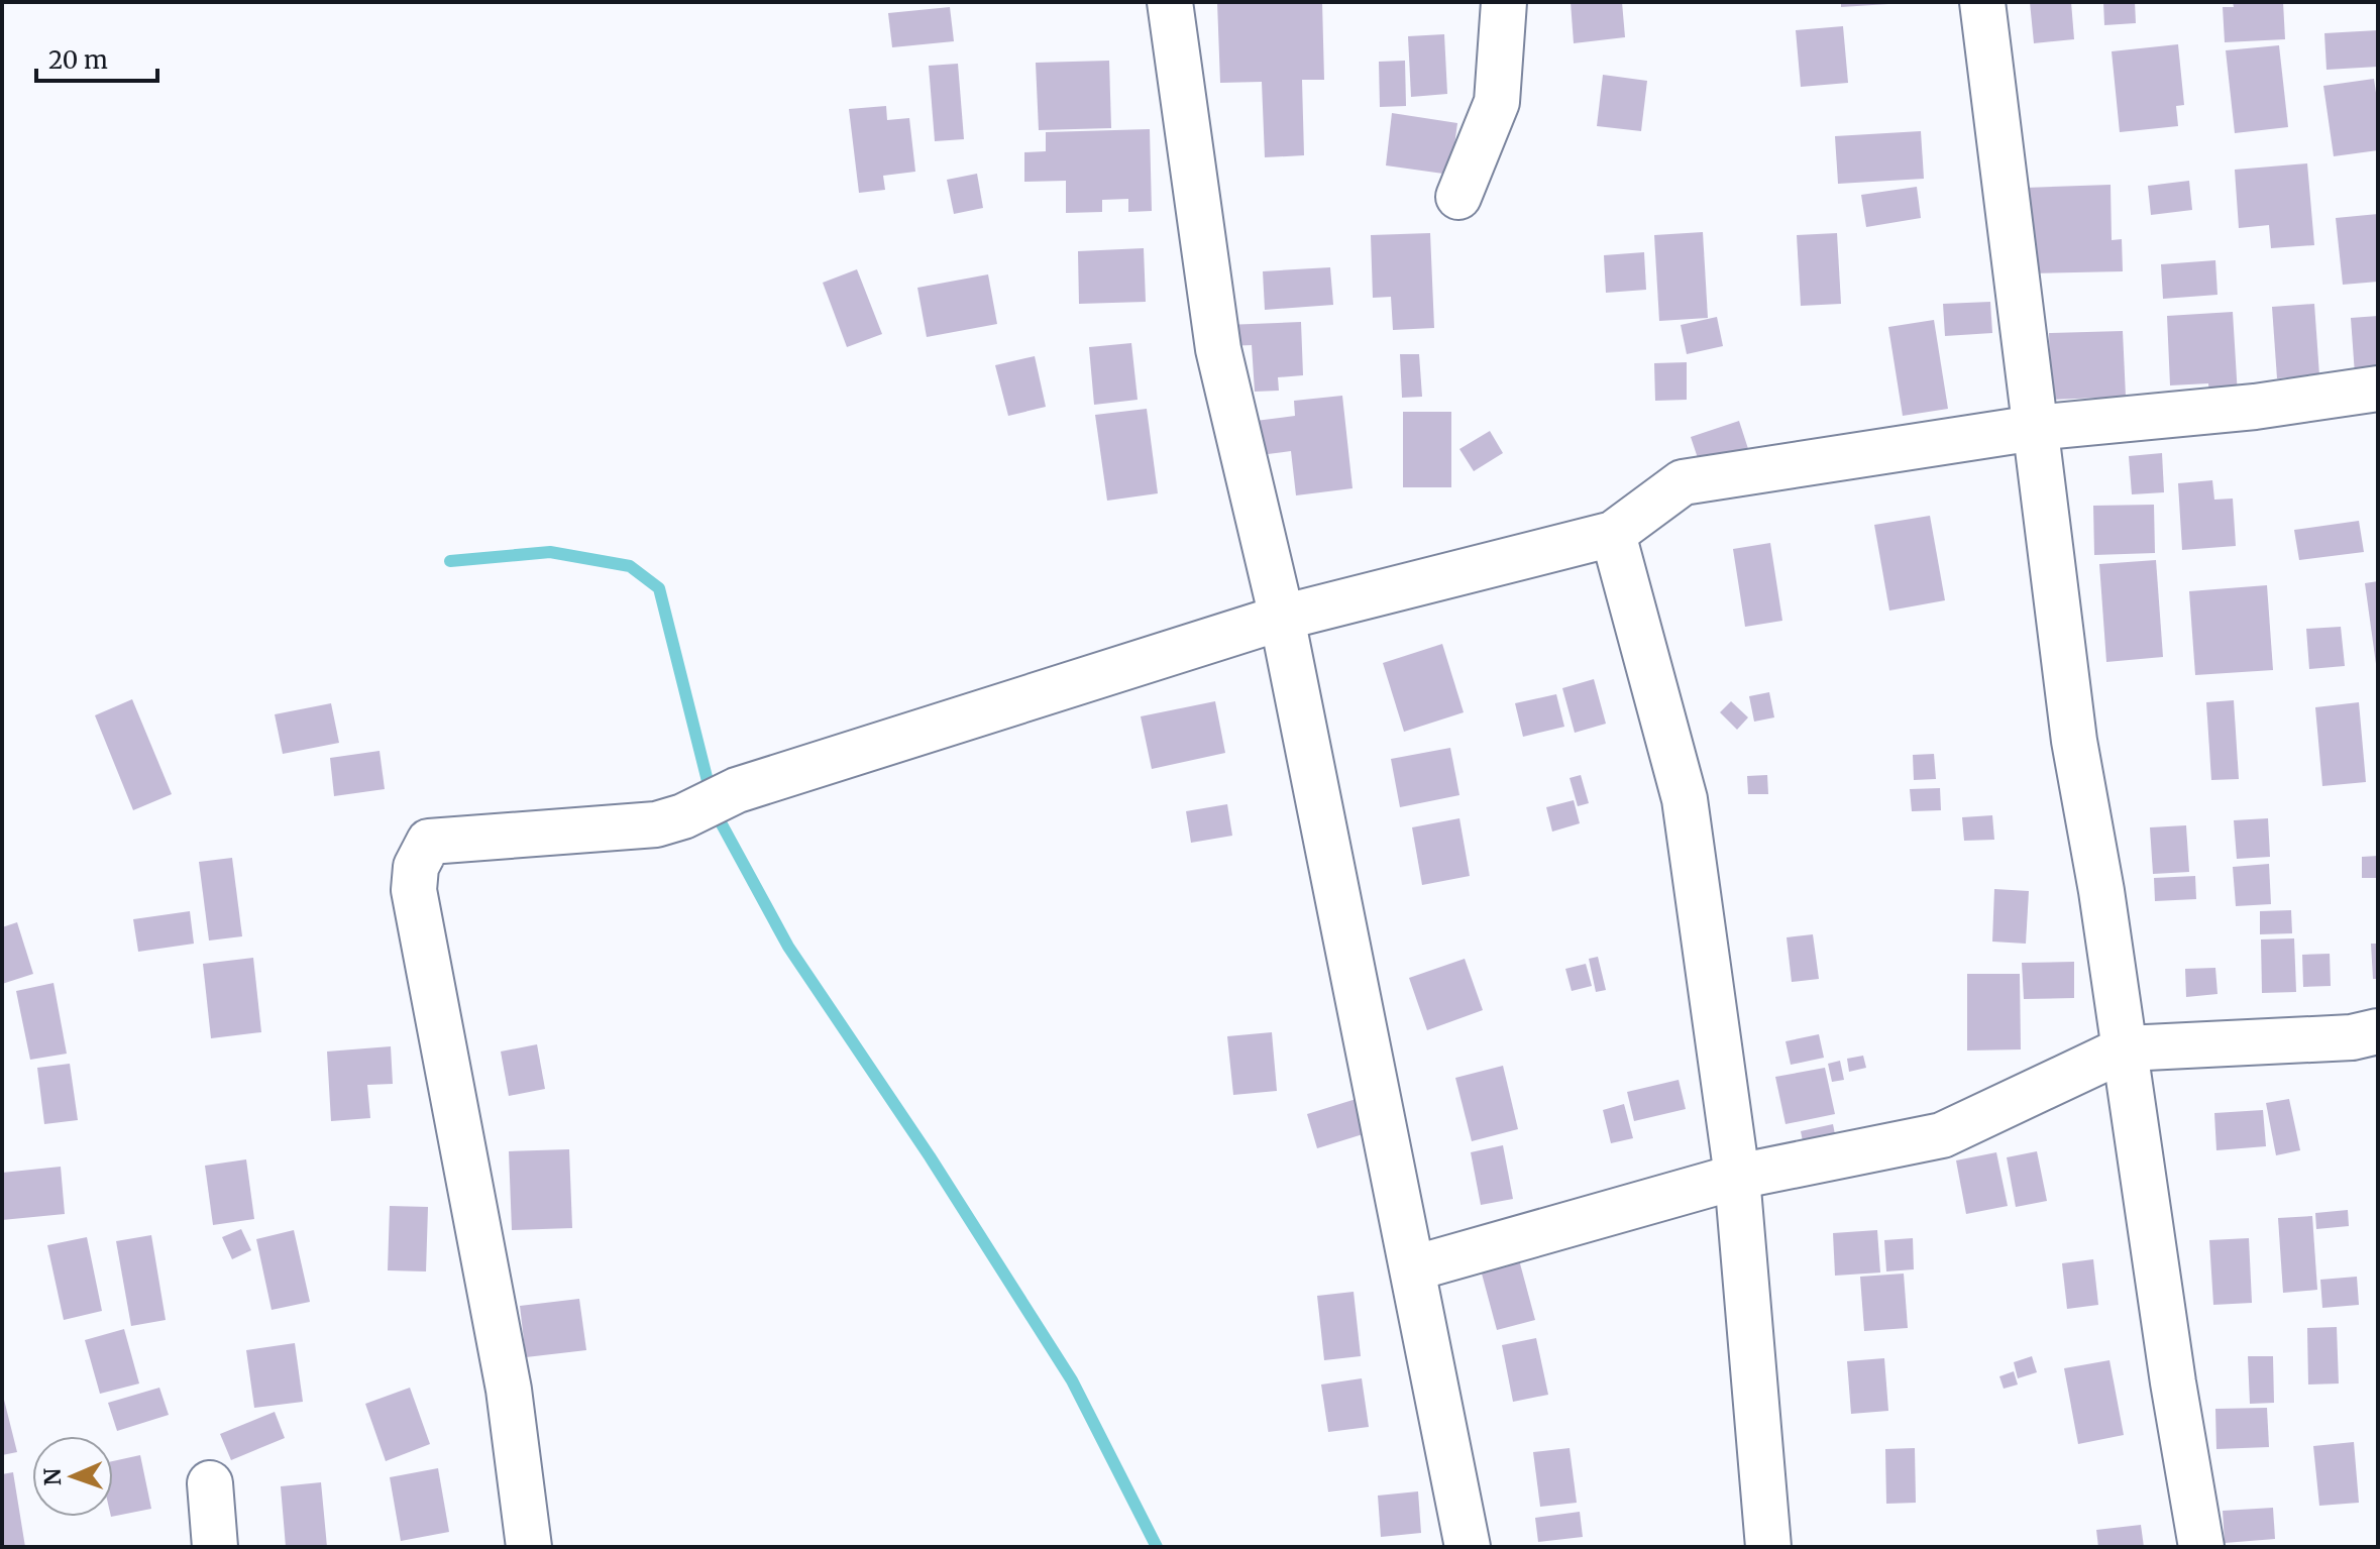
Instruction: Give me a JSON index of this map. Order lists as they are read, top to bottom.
{
  "scale_bar": "20 m",
  "north": "left"
}
